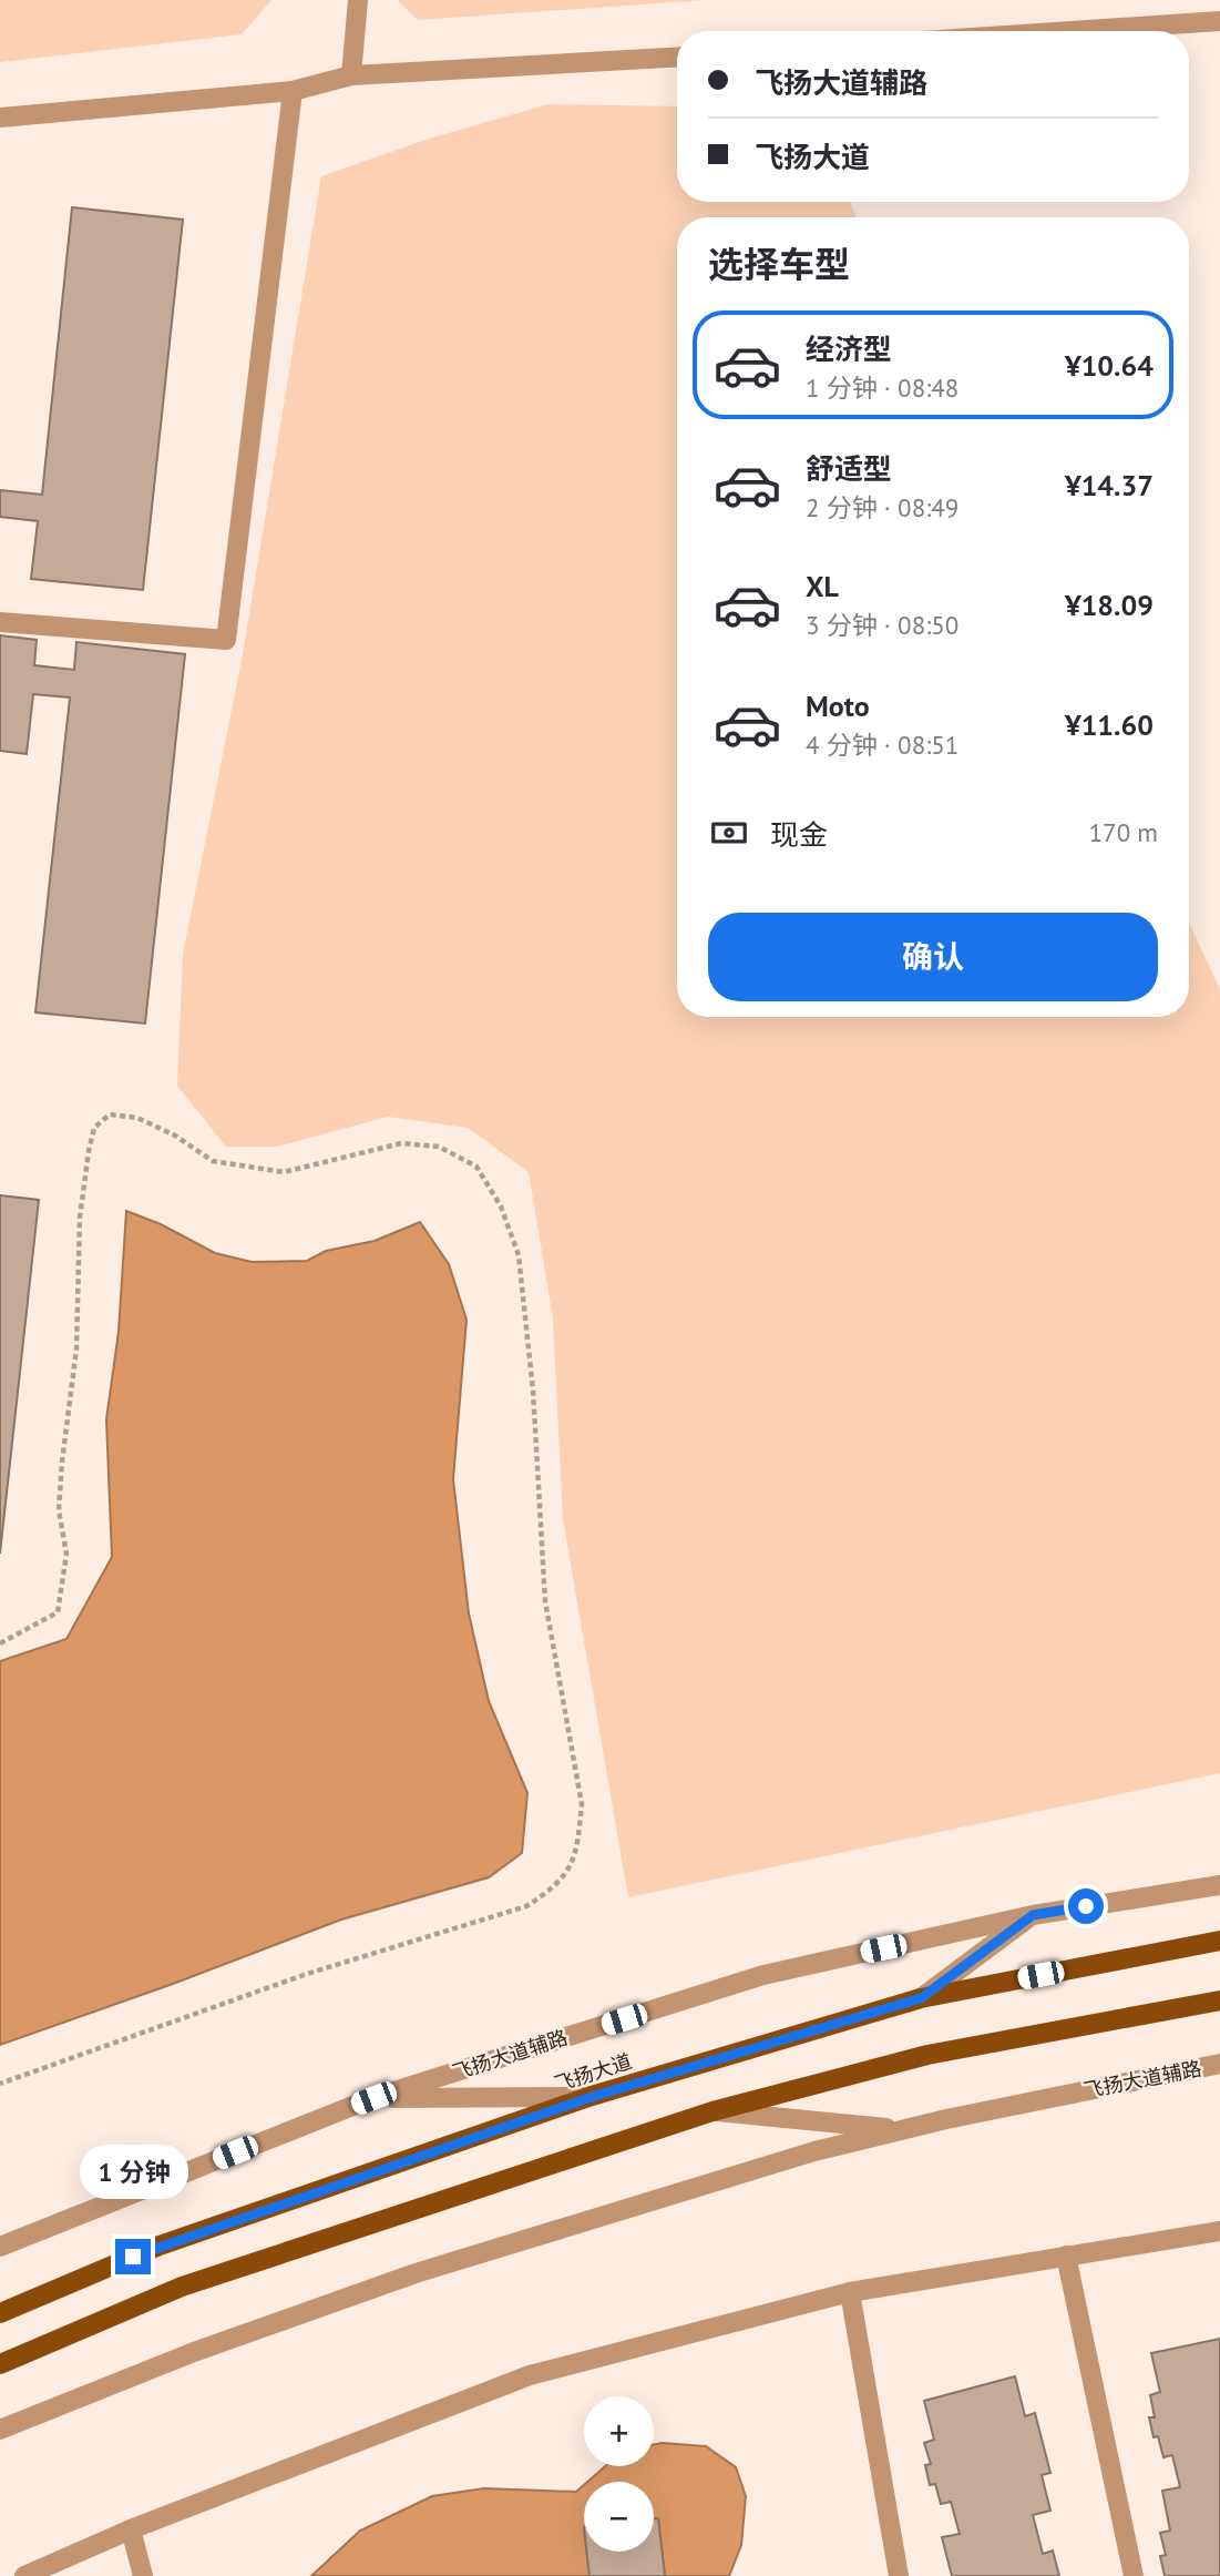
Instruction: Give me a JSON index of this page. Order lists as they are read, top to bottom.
{
  "streets": {
    "main road": ["飞扬大道"],
    "street": ["飞扬大道辅路"]
  },
  "page": {
    "banner": ["飞扬大道辅路", "飞扬大道"],
    "heading": "选择车型",
    "list": [
      {
        "name": "经济型",
        "note": "1 分钟 · 08:48",
        "value": "¥10.64"
      },
      {
        "name": "舒适型",
        "note": "2 分钟 · 08:49",
        "value": "¥14.37"
      },
      {
        "name": "XL",
        "note": "3 分钟 · 08:50",
        "value": "¥18.09"
      },
      {
        "name": "Moto",
        "note": "4 分钟 · 08:51",
        "value": "¥11.60"
      }
    ],
    "pay": ["现金", "170 m"],
    "buttons": "确认",
    "bubble": "1 分钟",
    "map_buttons": ["+", "−"]
  }
}
